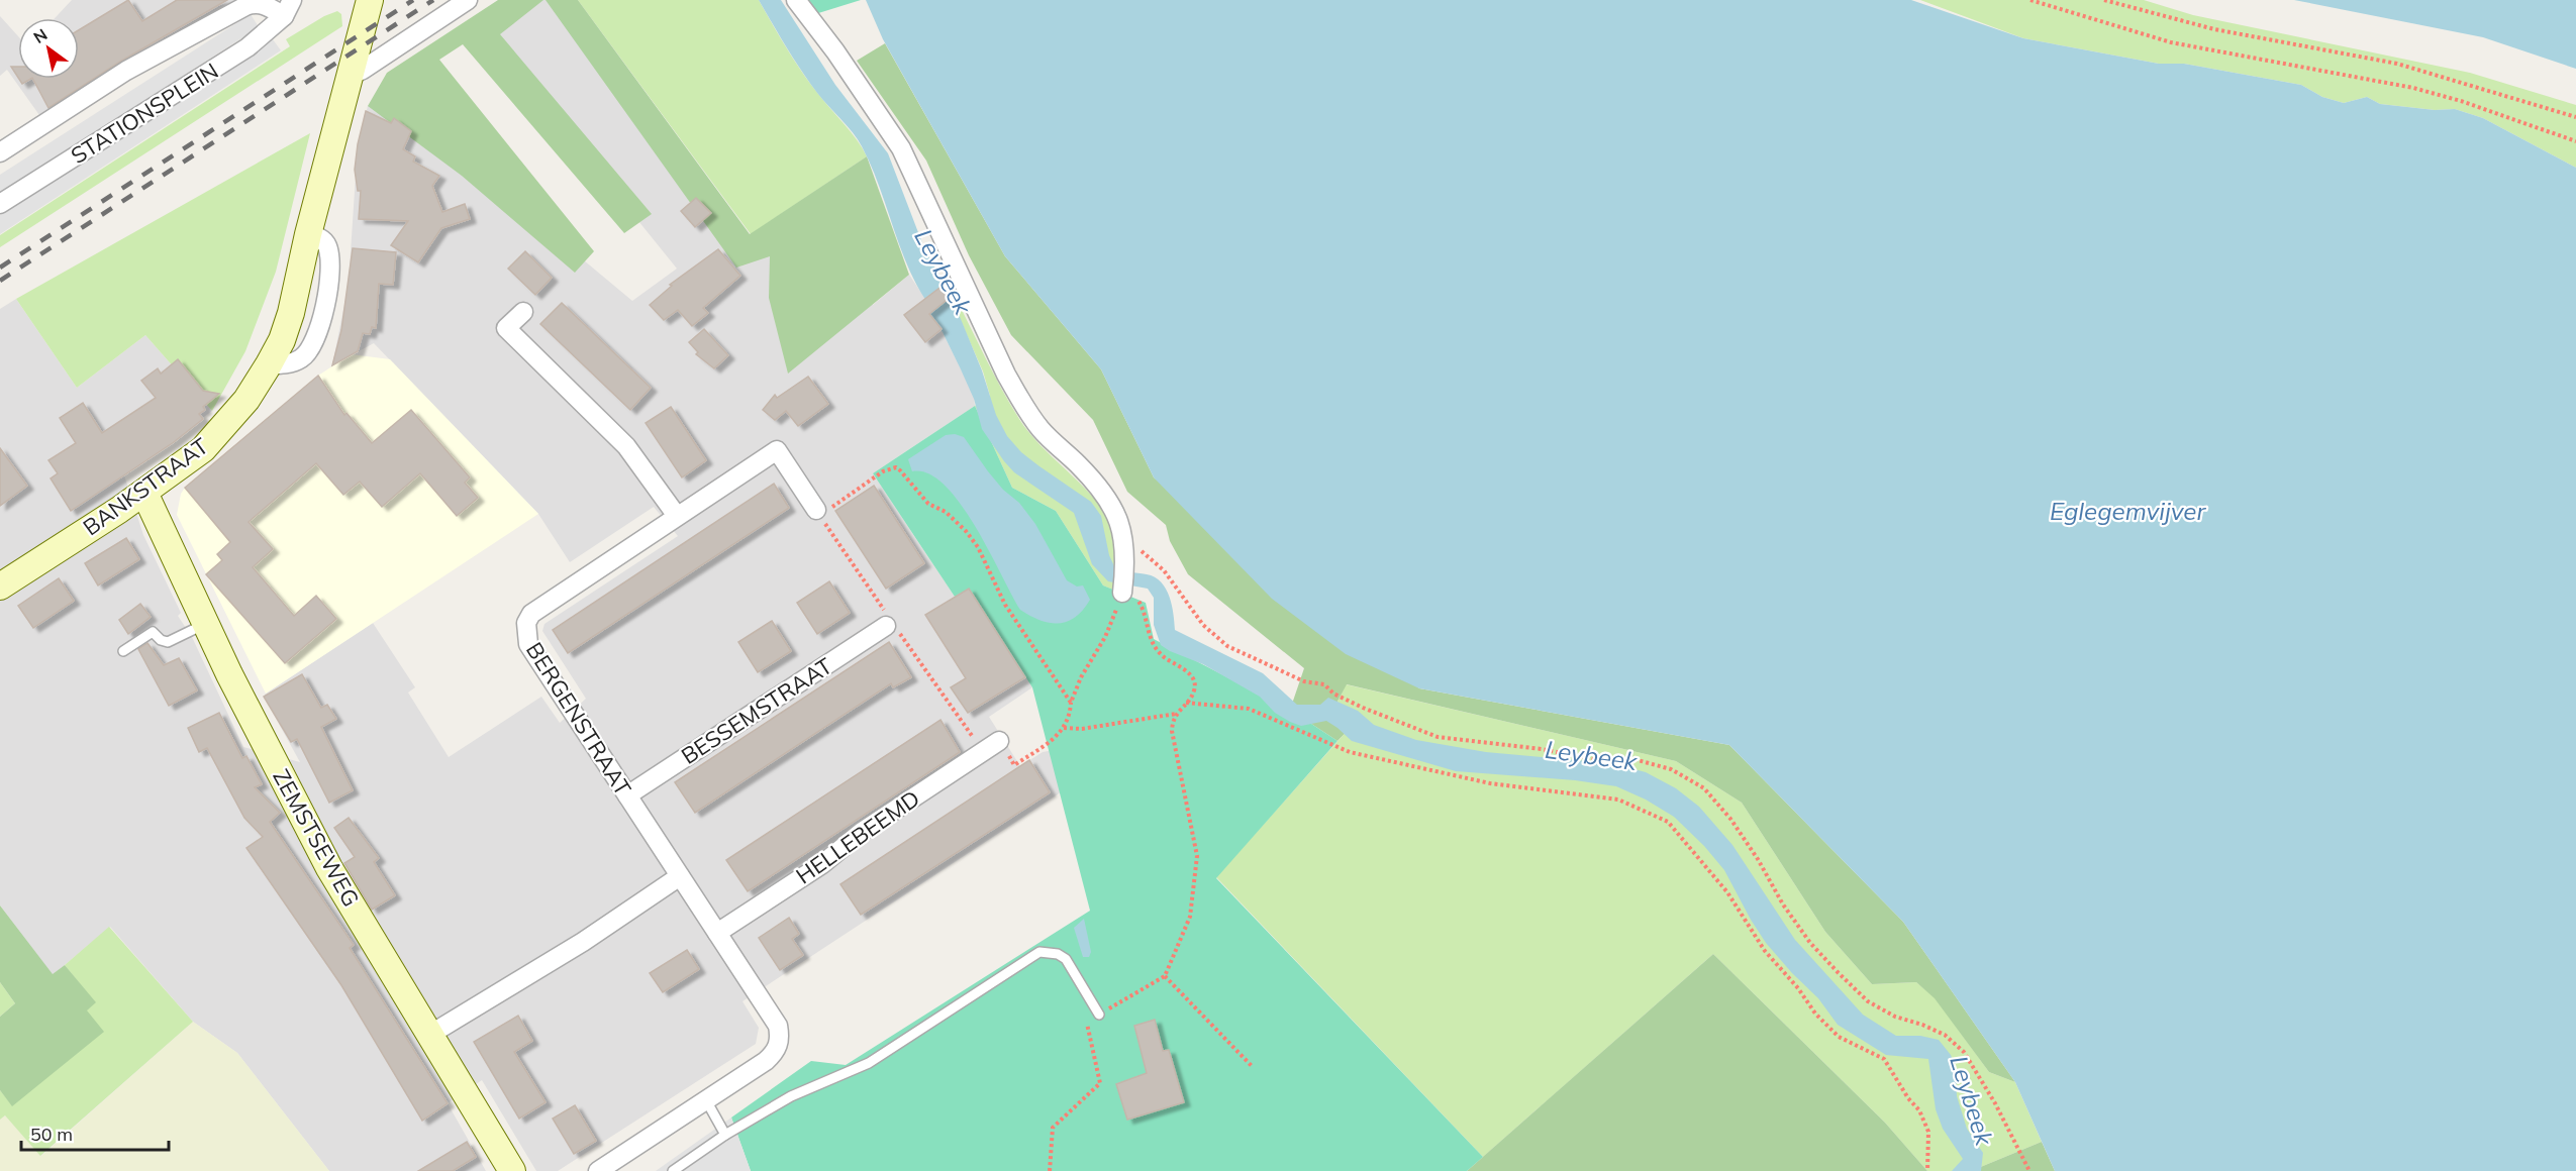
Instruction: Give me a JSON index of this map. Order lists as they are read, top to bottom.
{
  "streets": {
    "street": [
      "STATIONSPLEIN",
      "BANKSTRAAT",
      "BESSEMSTRAAT",
      "BERGENSTRAAT",
      "HELLEBEEMD",
      "ZEMSTSEWEG"
    ]
  },
  "crossings": [
    ["BANKSTRAAT", "ZEMSTSEWEG"],
    ["BESSEMSTRAAT", "BERGENSTRAAT"],
    ["BERGENSTRAAT", "HELLEBEEMD"]
  ],
  "water": ["Leybeek", "Eglegemvijver"],
  "scale_bar": "50 m",
  "north": "top left"
}
